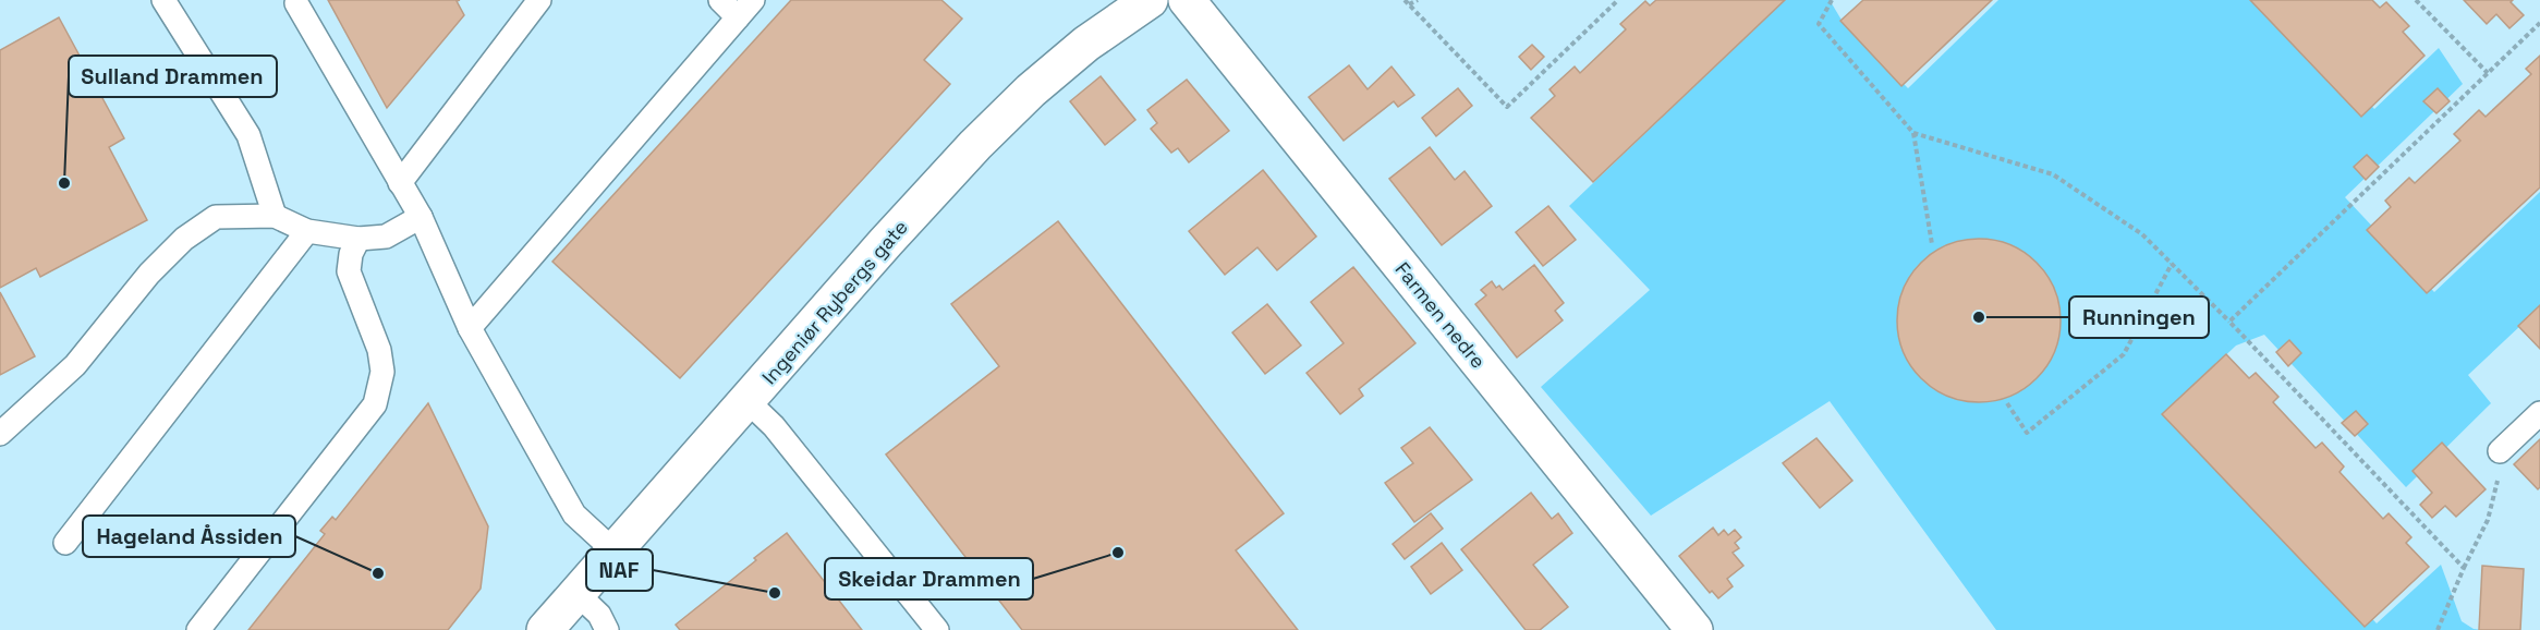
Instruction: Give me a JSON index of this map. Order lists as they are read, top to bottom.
{
  "streets": {
    "street": ["Ingeniør Rybergs gate", "Farmen nedre"]
  },
  "places": [
    "Sulland Drammen",
    "Runningen",
    "Skeidar Drammen",
    "Hageland Åssiden",
    "NAF"
  ]
}
